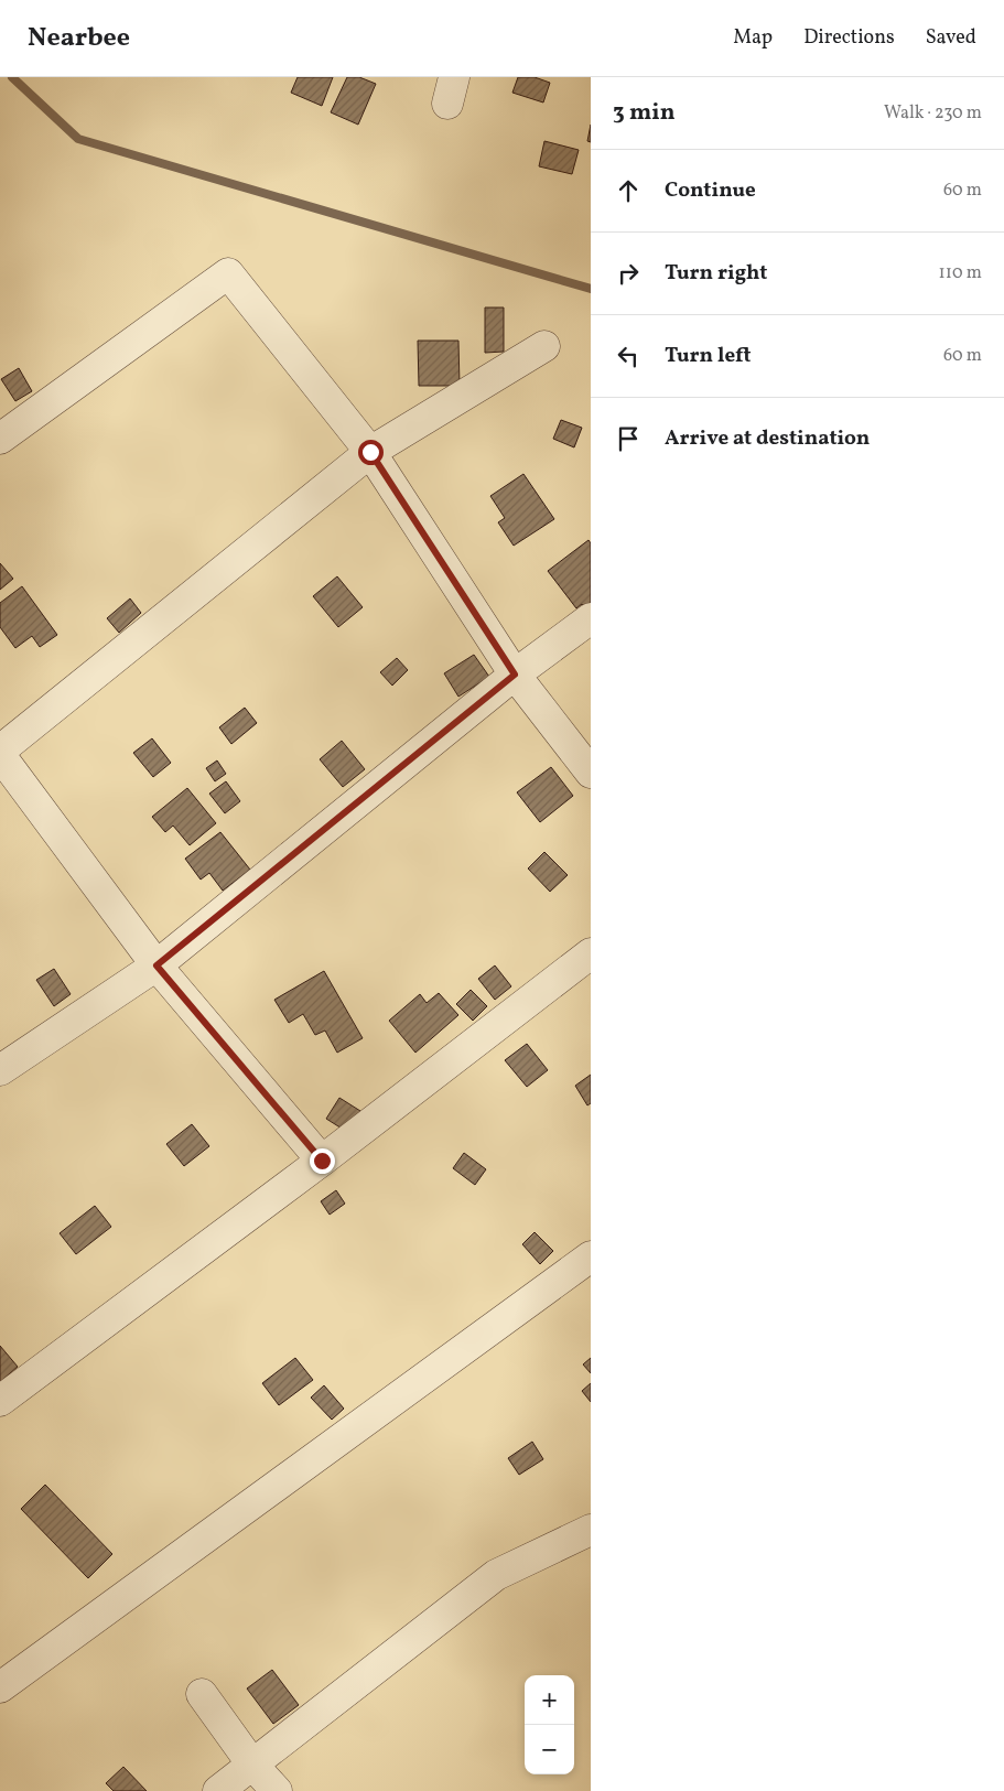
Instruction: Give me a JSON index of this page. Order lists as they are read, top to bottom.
{
  "page": {
    "header": "Nearbee",
    "nav": ["Map", "Directions", "Saved"],
    "heading": ["3 min", "Walk · 230 m"],
    "list": [
      ["Continue", "60 m"],
      ["Turn right", "110 m"],
      ["Turn left", "60 m"],
      "Arrive at destination"
    ],
    "map_buttons": ["+", "−"]
  }
}
